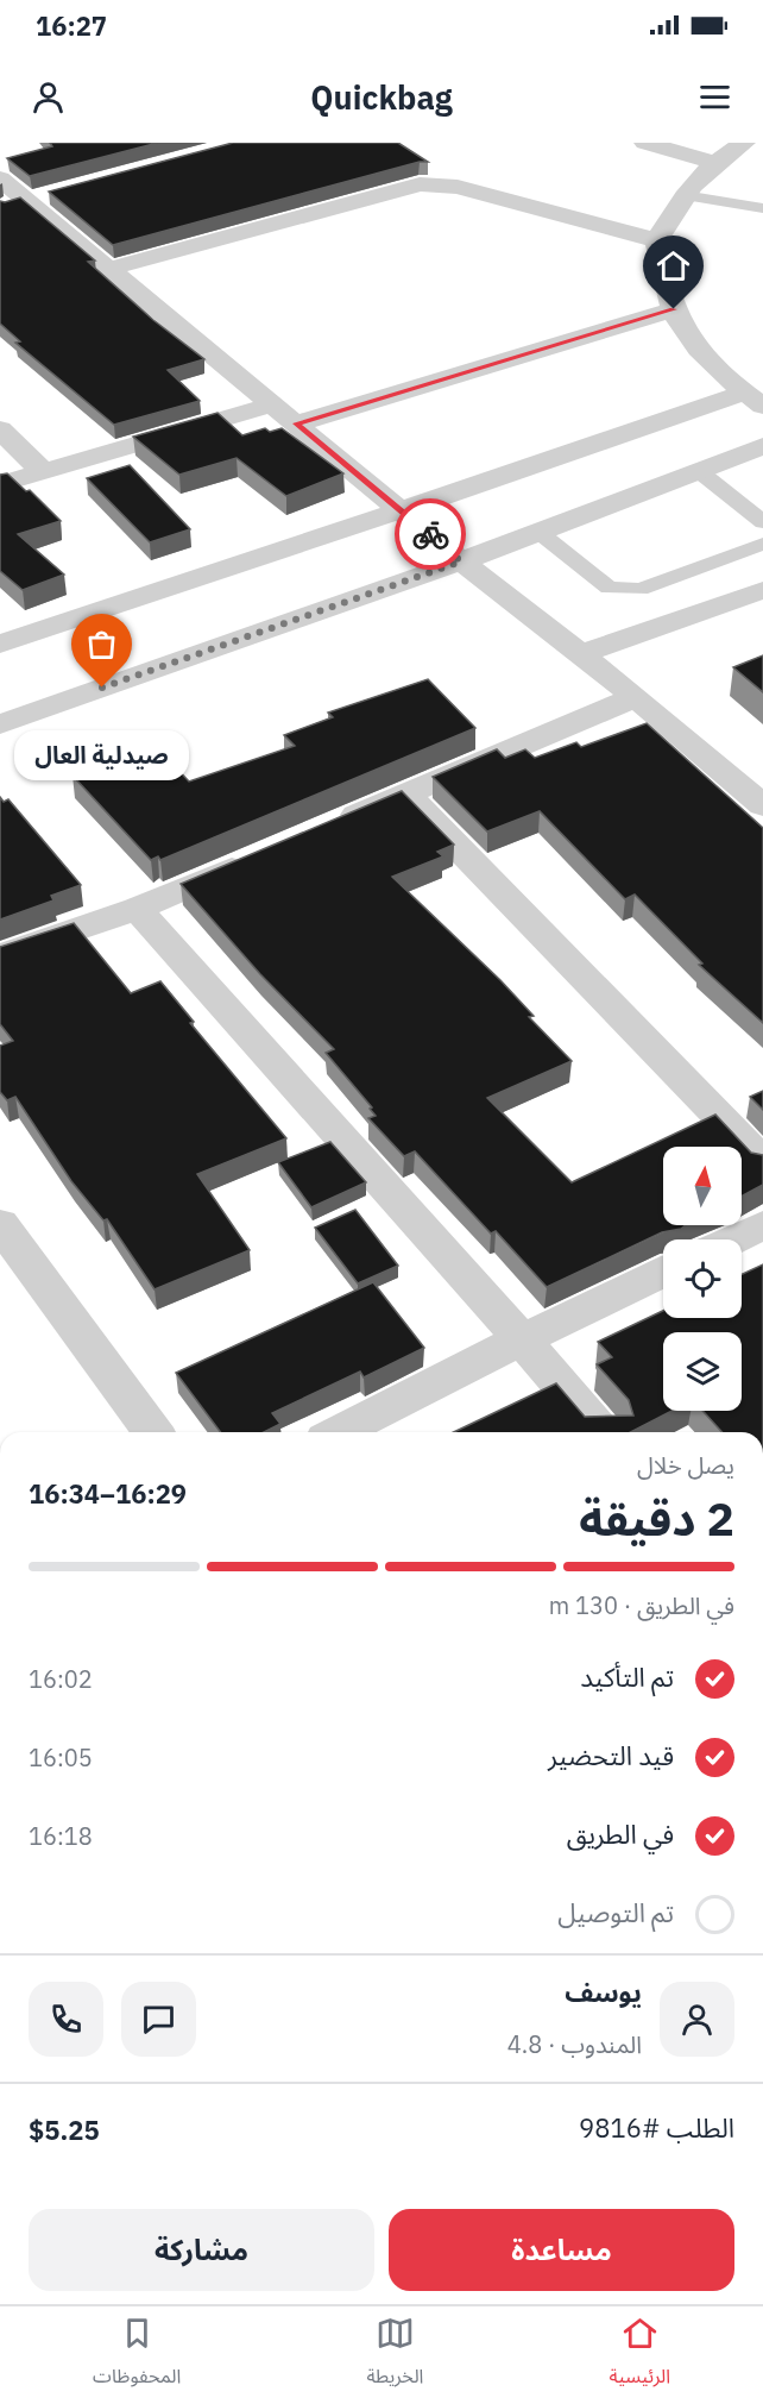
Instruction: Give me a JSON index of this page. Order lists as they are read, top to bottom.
{
  "places": ["صيدلية العال"],
  "north": "top",
  "page": {
    "status": "16:27",
    "header": "Quickbag",
    "bubble": "صيدلية العال",
    "heading": ["2 دقيقة", "يصل خلال", "16:29–16:34"],
    "panel": [
      "يوسف",
      "المندوب · 4.8",
      "الطلب #9816",
      "$5.25"
    ],
    "bar": "في الطريق · 130 m",
    "list": [
      ["تم التأكيد", "16:02"],
      ["قيد التحضير", "16:05"],
      ["في الطريق", "16:18"],
      "تم التوصيل"
    ],
    "buttons": ["مساعدة", "مشاركة"],
    "tabs": ["الرئيسية", "الخريطة", "المحفوظات"]
  }
}
